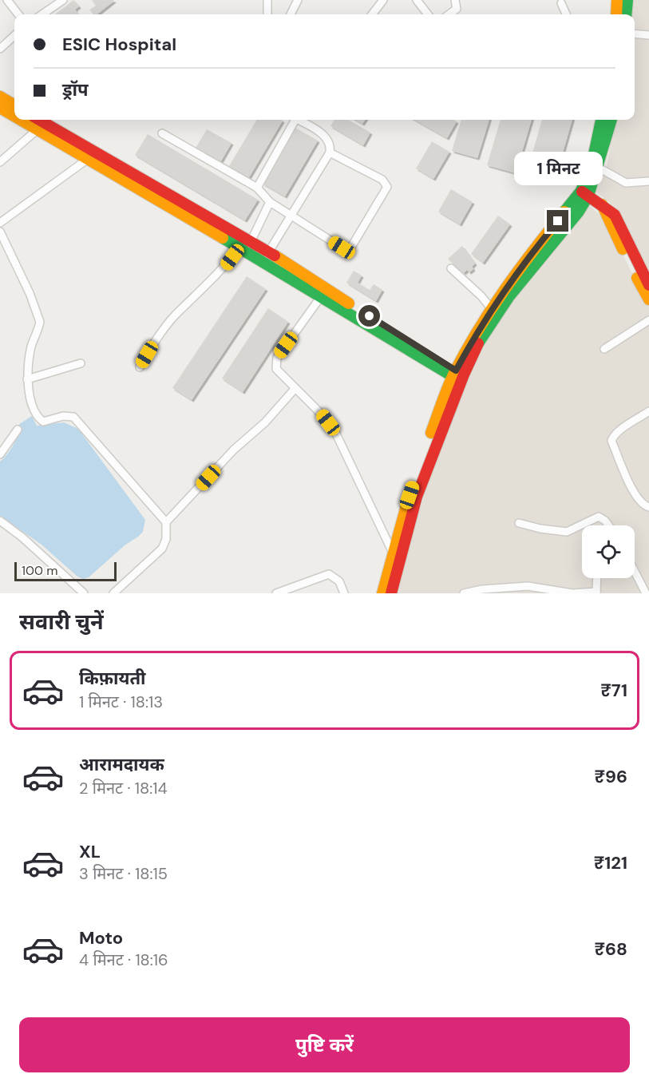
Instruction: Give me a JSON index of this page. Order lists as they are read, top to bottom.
{
  "scale_bar": "100 m",
  "page": {
    "banner": ["ESIC Hospital", "ड्रॉप"],
    "bubble": "1 मिनट",
    "scale": "100 m",
    "heading": "सवारी चुनें",
    "list": [
      {
        "name": "किफ़ायती",
        "note": "1 मिनट · 18:13",
        "value": "₹71"
      },
      {
        "name": "आरामदायक",
        "note": "2 मिनट · 18:14",
        "value": "₹96"
      },
      {
        "name": "XL",
        "note": "3 मिनट · 18:15",
        "value": "₹121"
      },
      {
        "name": "Moto",
        "note": "4 मिनट · 18:16",
        "value": "₹68"
      }
    ],
    "buttons": "पुष्टि करें"
  }
}
